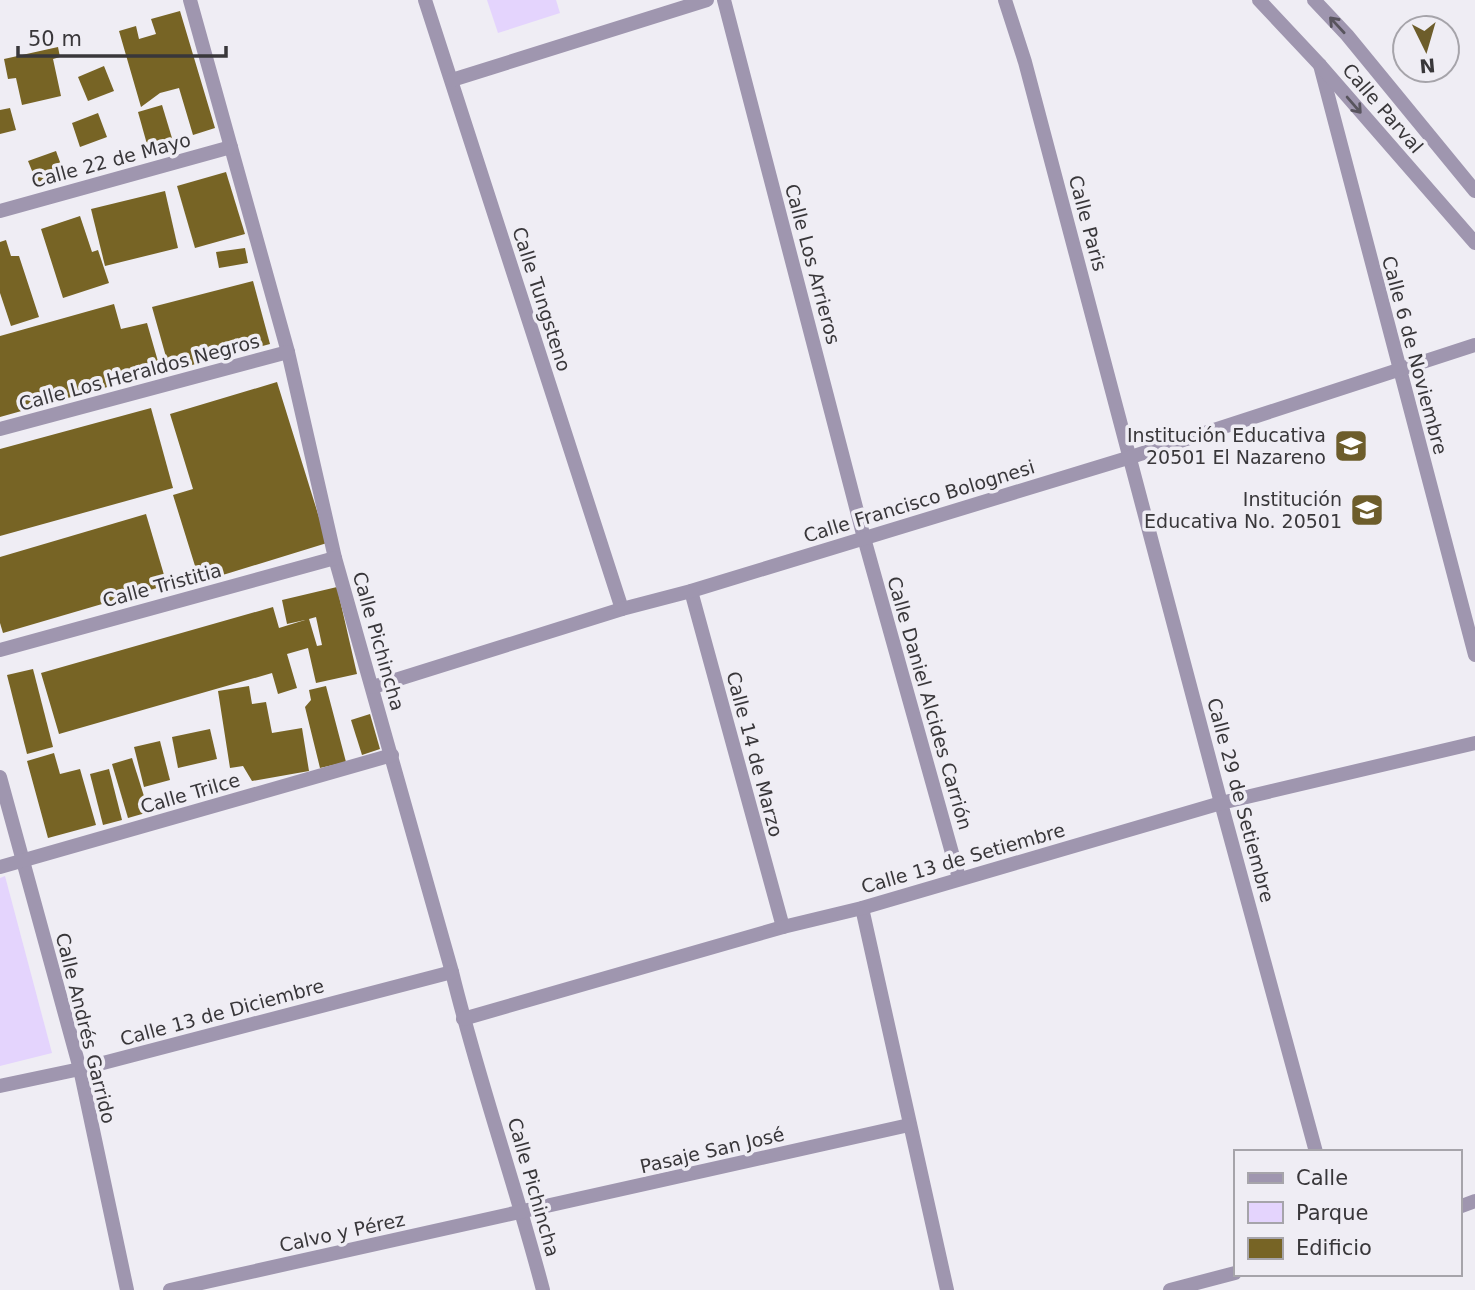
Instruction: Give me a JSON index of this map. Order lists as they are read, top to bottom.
{
  "streets": {
    "street": [
      "Calle Parval",
      "Calle 22 de Mayo",
      "Calle Paris",
      "Calle Los Arrieros",
      "Calle Tungsteno",
      "Calle 6 de Noviembre",
      "Calle Los Heraldos Negros",
      "Calle Francisco Bolognesi",
      "Calle Tristitia",
      "Calle Pichincha",
      "Calle Daniel Alcides Carrión",
      "Calle 14 de Marzo",
      "Calle Trilce",
      "Calle 29 de Setiembre",
      "Calle 13 de Setiembre",
      "Calle 13 de Diciembre",
      "Calle Andrés Garrido",
      "Pasaje San José",
      "Calvo y Pérez"
    ]
  },
  "crossings": [
    ["Calle Parval", "Calle 6 de Noviembre"],
    ["Calle 22 de Mayo", "Calle Pichincha"],
    ["Calle Paris", "Calle Francisco Bolognesi"],
    ["Calle Paris", "Calle 29 de Setiembre"],
    ["Calle Los Arrieros", "Calle Francisco Bolognesi"],
    ["Calle Los Arrieros", "Calle Daniel Alcides Carrión"],
    ["Calle Tungsteno", "Calle Francisco Bolognesi"],
    ["Calle 6 de Noviembre", "Calle Francisco Bolognesi"],
    ["Calle Los Heraldos Negros", "Calle Pichincha"],
    ["Calle Francisco Bolognesi", "Calle Pichincha"],
    ["Calle Francisco Bolognesi", "Calle Daniel Alcides Carrión"],
    ["Calle Francisco Bolognesi", "Calle 14 de Marzo"],
    ["Calle Francisco Bolognesi", "Calle 29 de Setiembre"],
    ["Calle Tristitia", "Calle Pichincha"],
    ["Calle Pichincha", "Calle Trilce"],
    ["Calle Pichincha", "Calle 13 de Setiembre"],
    ["Calle Pichincha", "Calle 13 de Diciembre"],
    ["Calle Pichincha", "Pasaje San José"],
    ["Calle Pichincha", "Calvo y Pérez"],
    ["Calle Daniel Alcides Carrión", "Calle 13 de Setiembre"],
    ["Calle 14 de Marzo", "Calle 13 de Setiembre"],
    ["Calle Trilce", "Calle Andrés Garrido"],
    ["Calle 29 de Setiembre", "Calle 13 de Setiembre"],
    ["Calle 13 de Diciembre", "Calle Andrés Garrido"],
    ["Pasaje San José", "Calvo y Pérez"]
  ],
  "places": {
    "school or university": ["Institución Educativa 20501 El Nazareno", "Institución Educativa No. 20501"]
  },
  "legend": ["Calle", "Parque", "Edificio"],
  "scale_bar": "50 m",
  "north": "bottom"
}
